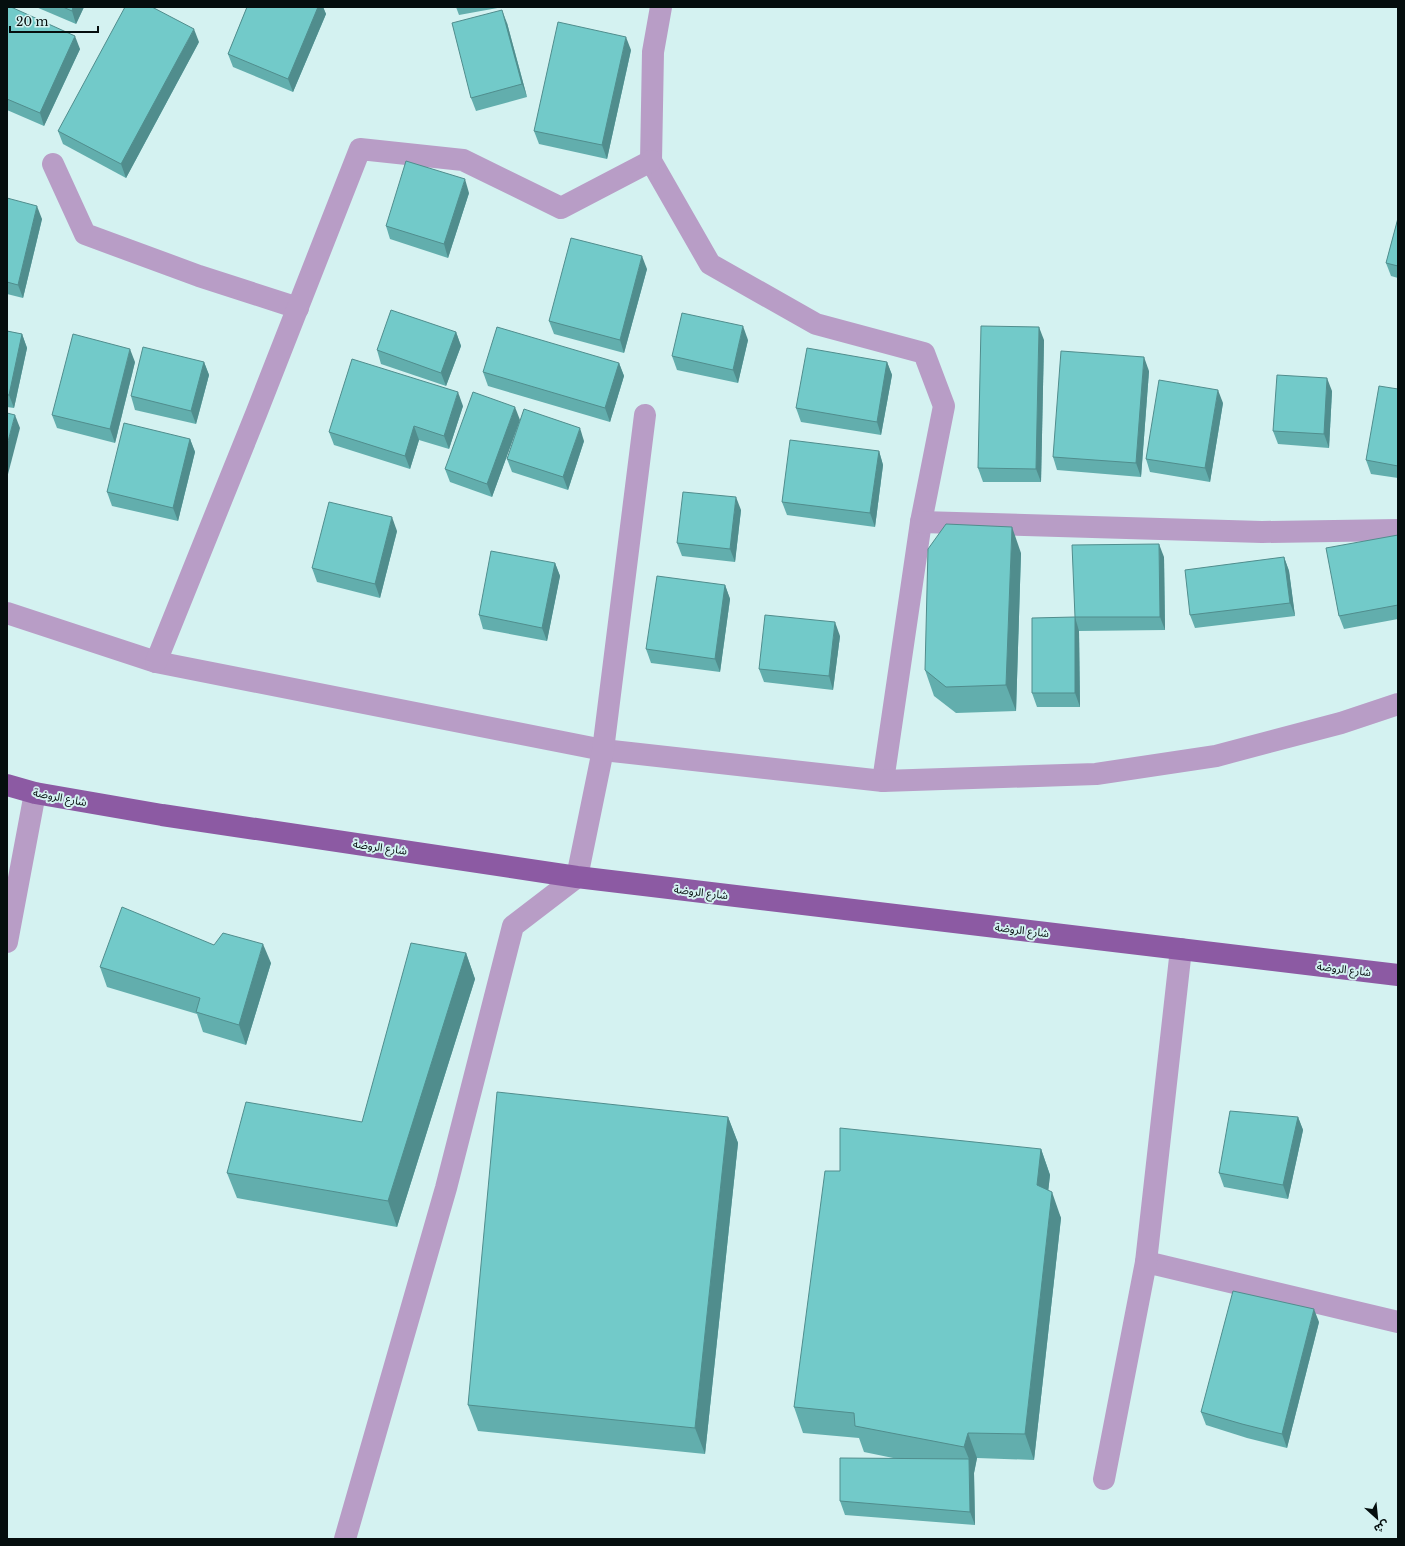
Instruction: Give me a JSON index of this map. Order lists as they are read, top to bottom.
{
  "streets": {
    "main road": ["شارع الروضة"]
  },
  "scale_bar": "20 m",
  "north": "bottom right"
}
